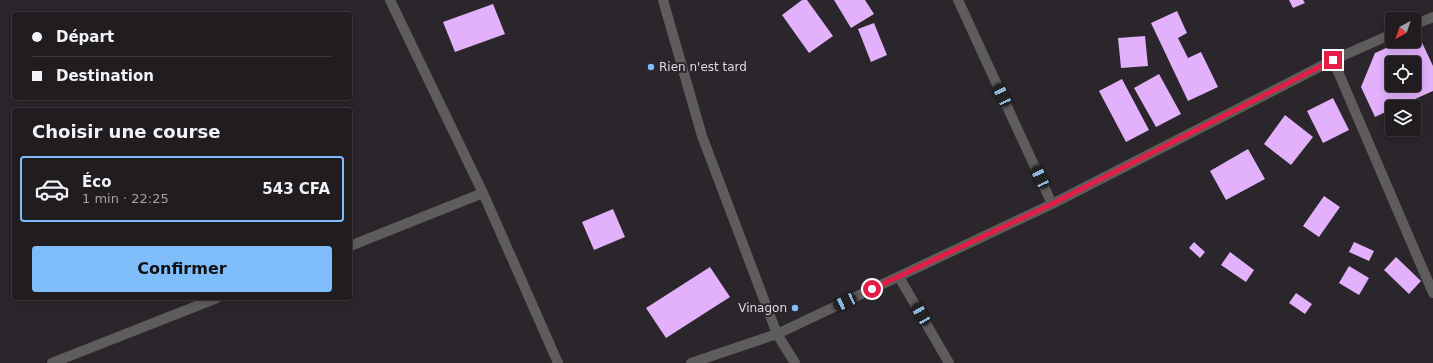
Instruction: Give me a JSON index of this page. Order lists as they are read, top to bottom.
{
  "places": ["Rien n'est tard", "Vinagon"],
  "north": "bottom left",
  "page": {
    "banner": ["Départ", "Destination"],
    "heading": "Choisir une course",
    "list": [
      {
        "name": "Éco",
        "note": "1 min · 22:25",
        "value": "543 CFA"
      }
    ],
    "buttons": "Confirmer"
  }
}
